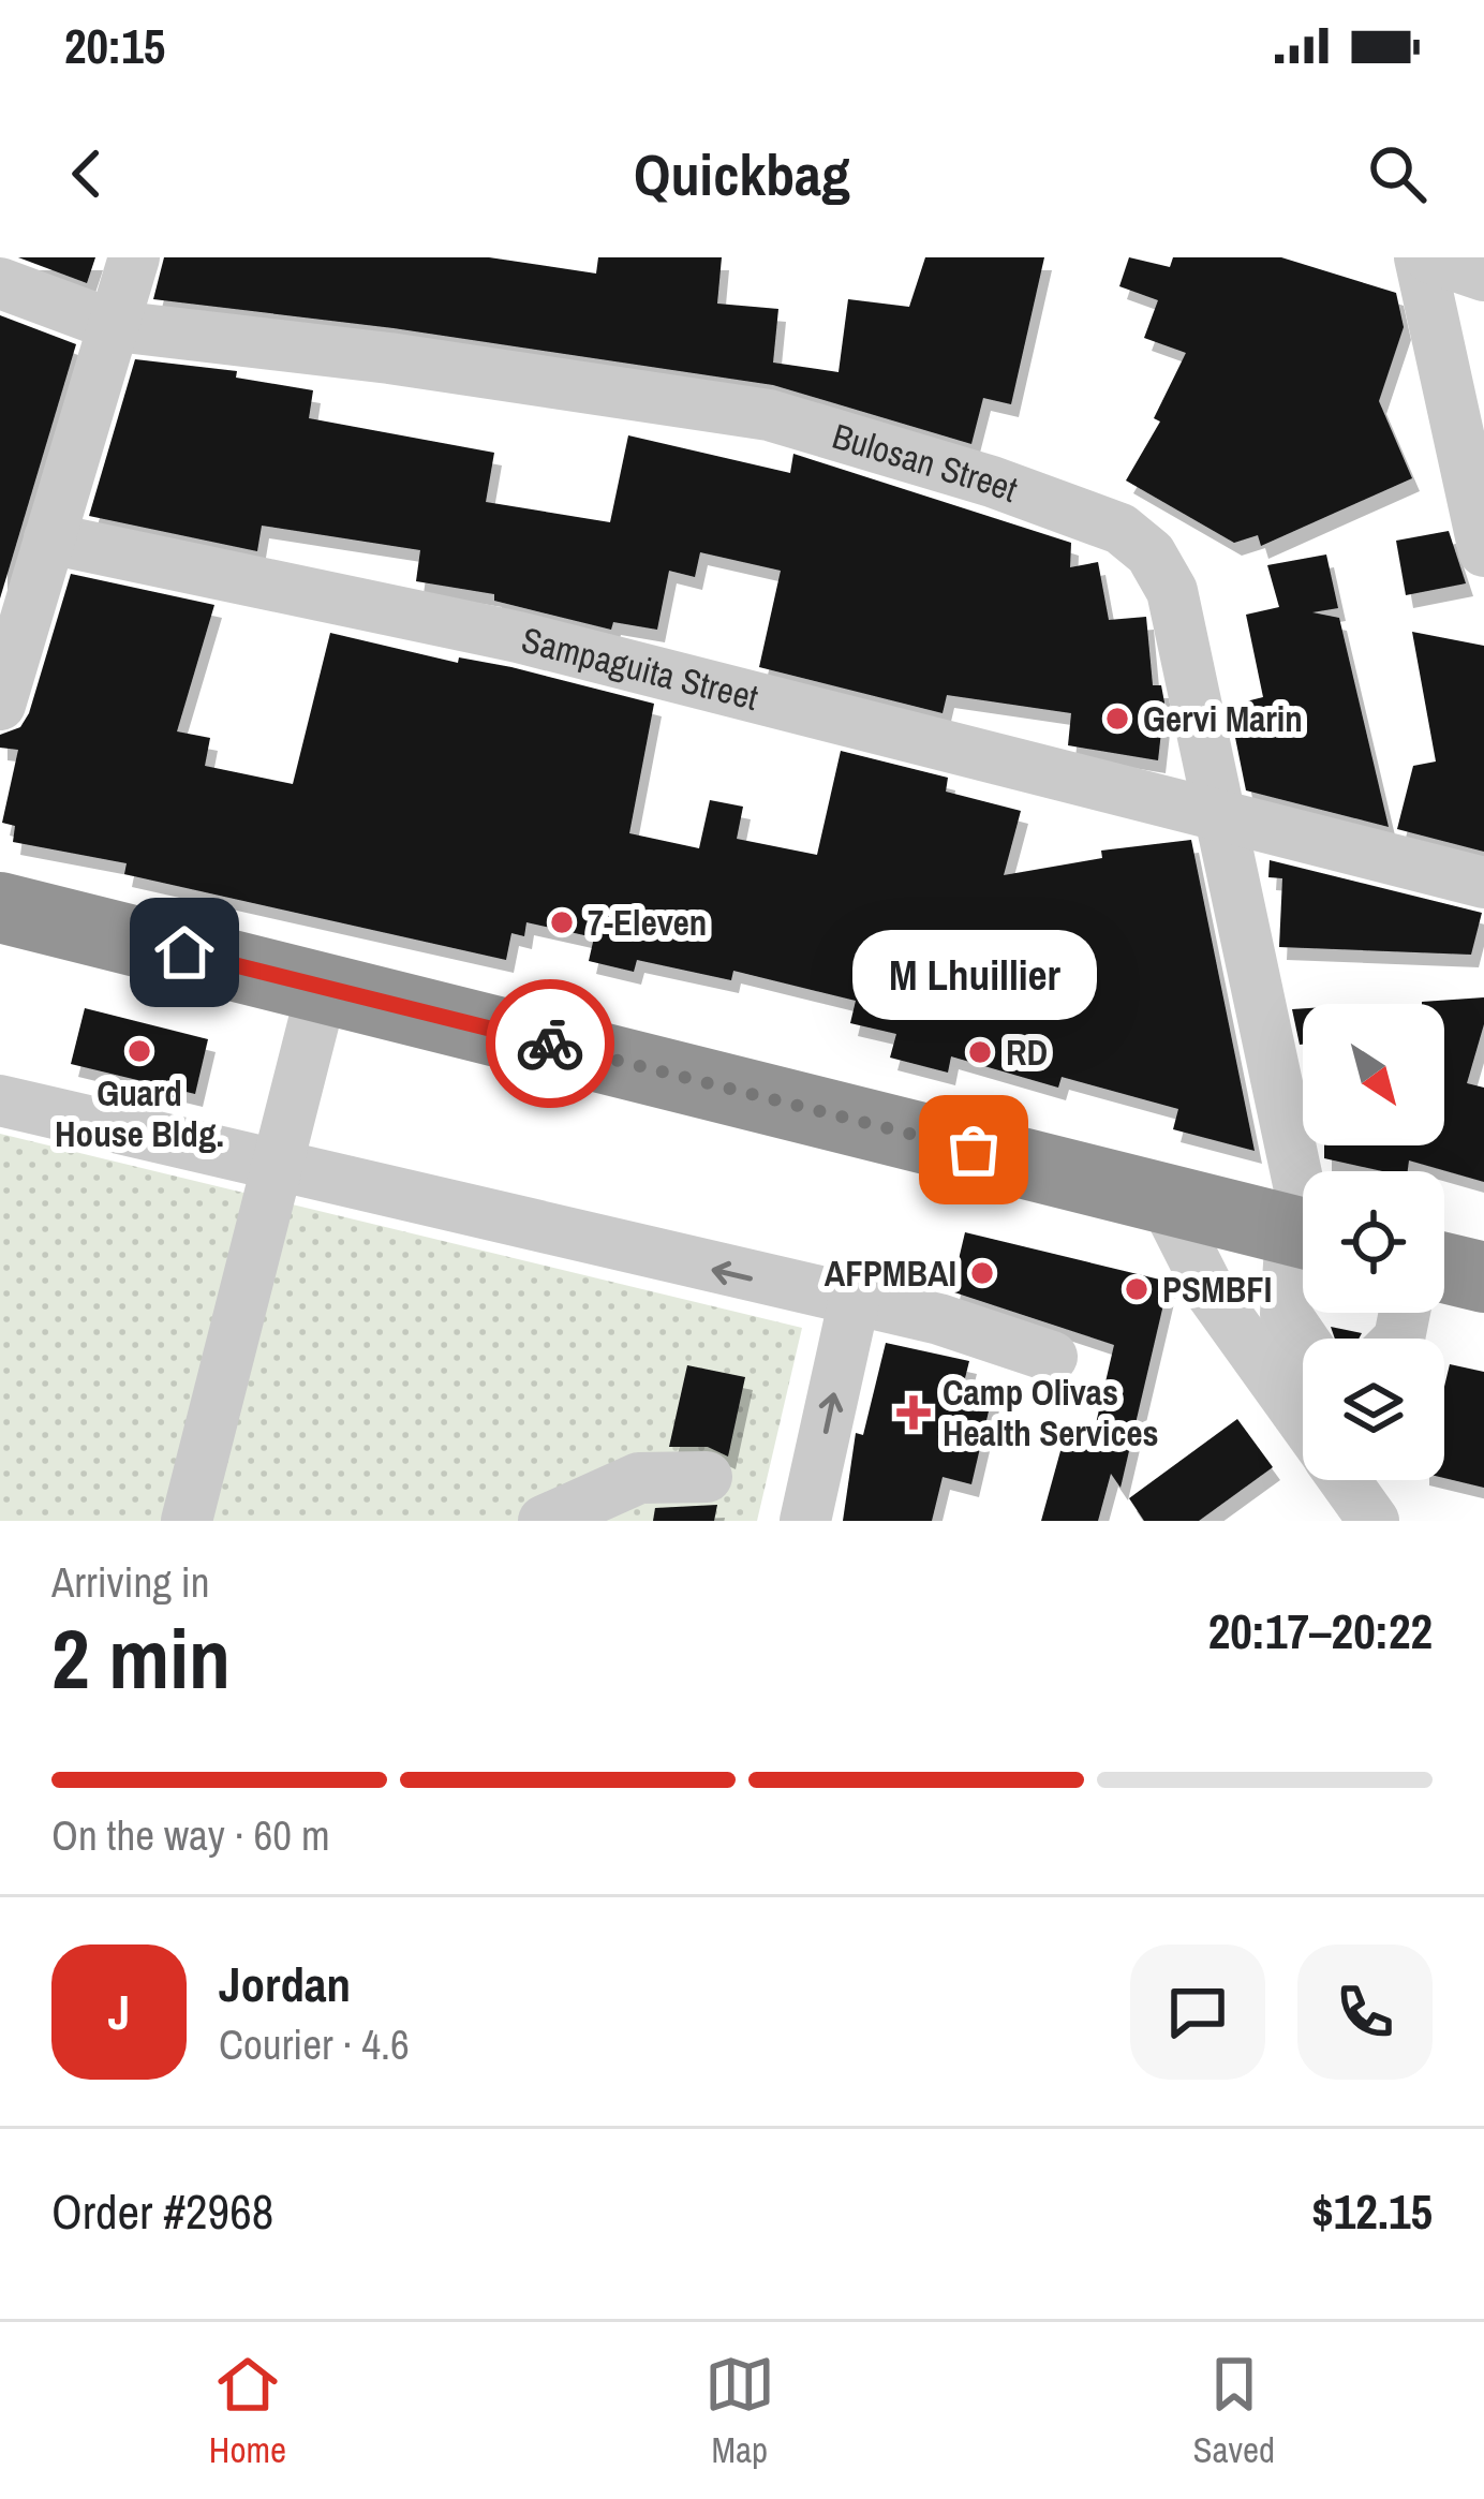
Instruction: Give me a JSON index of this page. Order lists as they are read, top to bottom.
{
  "streets": {
    "street": ["Bulosan Street", "Sampaguita Street"]
  },
  "crossings": [
    ["Bulosan Street", "Sampaguita Street"]
  ],
  "places": {
    "other": [
      "Gervi Marin",
      "7-Eleven",
      "Guard House Bldg.",
      "RD",
      "M Lhuillier",
      "AFPMBAI",
      "PSMBFI"
    ],
    "health": ["Camp Olivas Health Services"]
  },
  "north": "bottom right",
  "page": {
    "status": "20:15",
    "header": "Quickbag",
    "bubble": "M Lhuillier",
    "heading": ["2 min", "Arriving in", "20:17–20:22"],
    "panel": [
      "Jordan",
      "Courier · 4.6",
      "Order #2968",
      "$12.15"
    ],
    "bar": "On the way · 60 m",
    "round": "J",
    "tabs": ["Home", "Map", "Saved"]
  }
}
